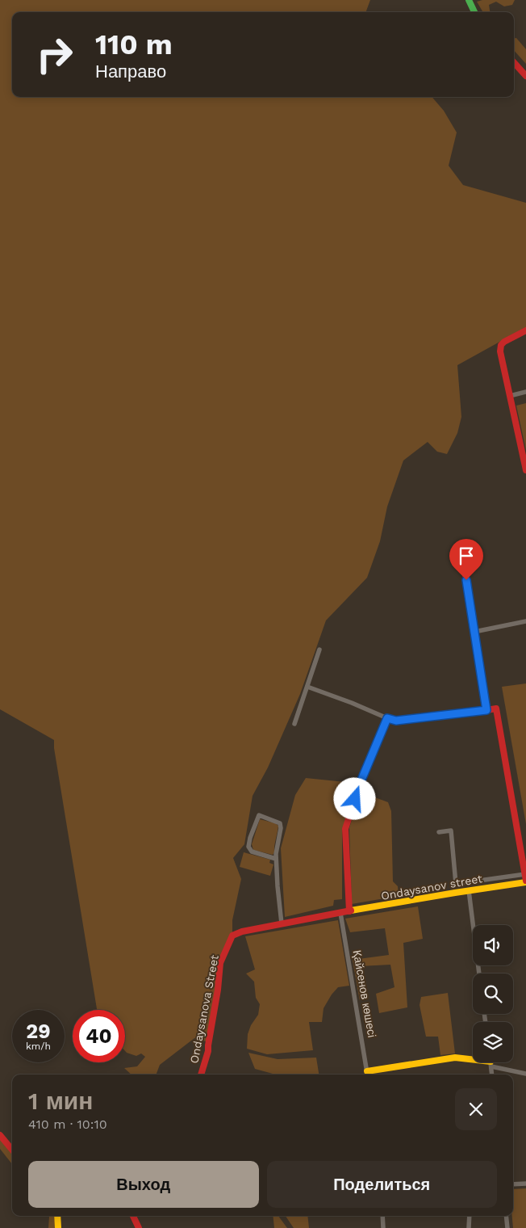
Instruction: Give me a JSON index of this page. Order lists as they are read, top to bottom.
{
  "streets": {
    "street": ["Ondaysanov street", "Қайсенов көшесі", "Ondaysanova Street"]
  },
  "crossings": [
    ["Ondaysanov street", "Қайсенов көшесі"],
    ["Ondaysanov street", "Ondaysanova Street"],
    ["Қайсенов көшесі", "Ondaysanova Street"]
  ],
  "page": {
    "turn": ["110 m", "Направо"],
    "speed": "29 km/h",
    "limit": "40",
    "heading": ["1 мин", "410 m · 10:10"],
    "buttons": ["Выход", "Поделиться"]
  }
}
